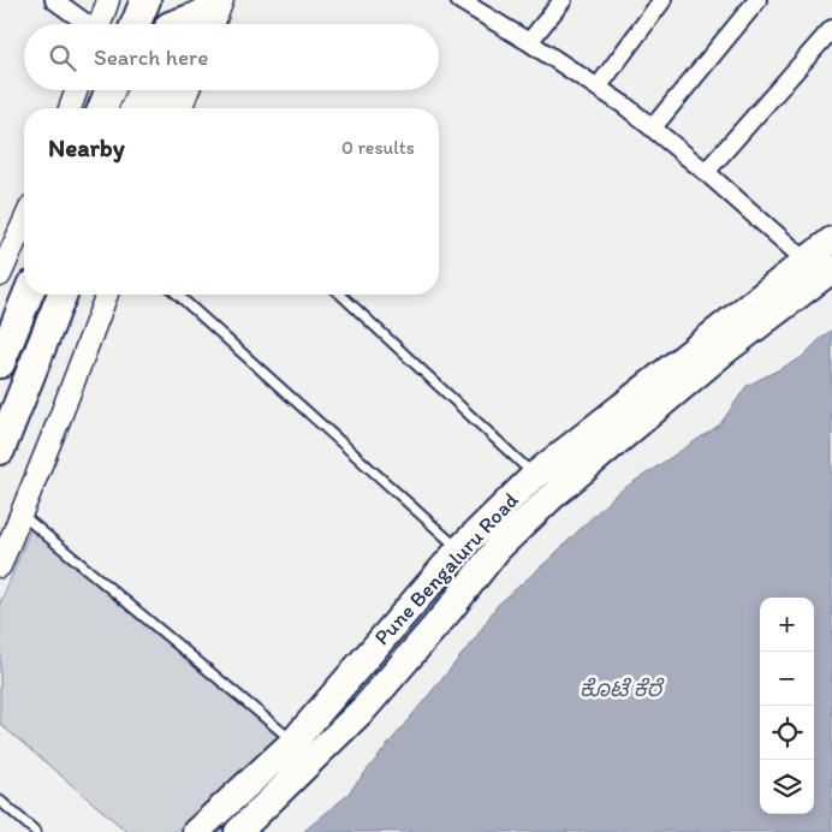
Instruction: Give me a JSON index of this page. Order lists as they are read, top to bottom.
{
  "streets": {
    "main road": ["Pune Bengaluru Road"]
  },
  "water": ["ಕೊಟೆ ಕೆರೆ"],
  "page": {
    "search": "Search here",
    "heading": ["Nearby", "0 results"],
    "map_buttons": ["+", "−"]
  }
}
